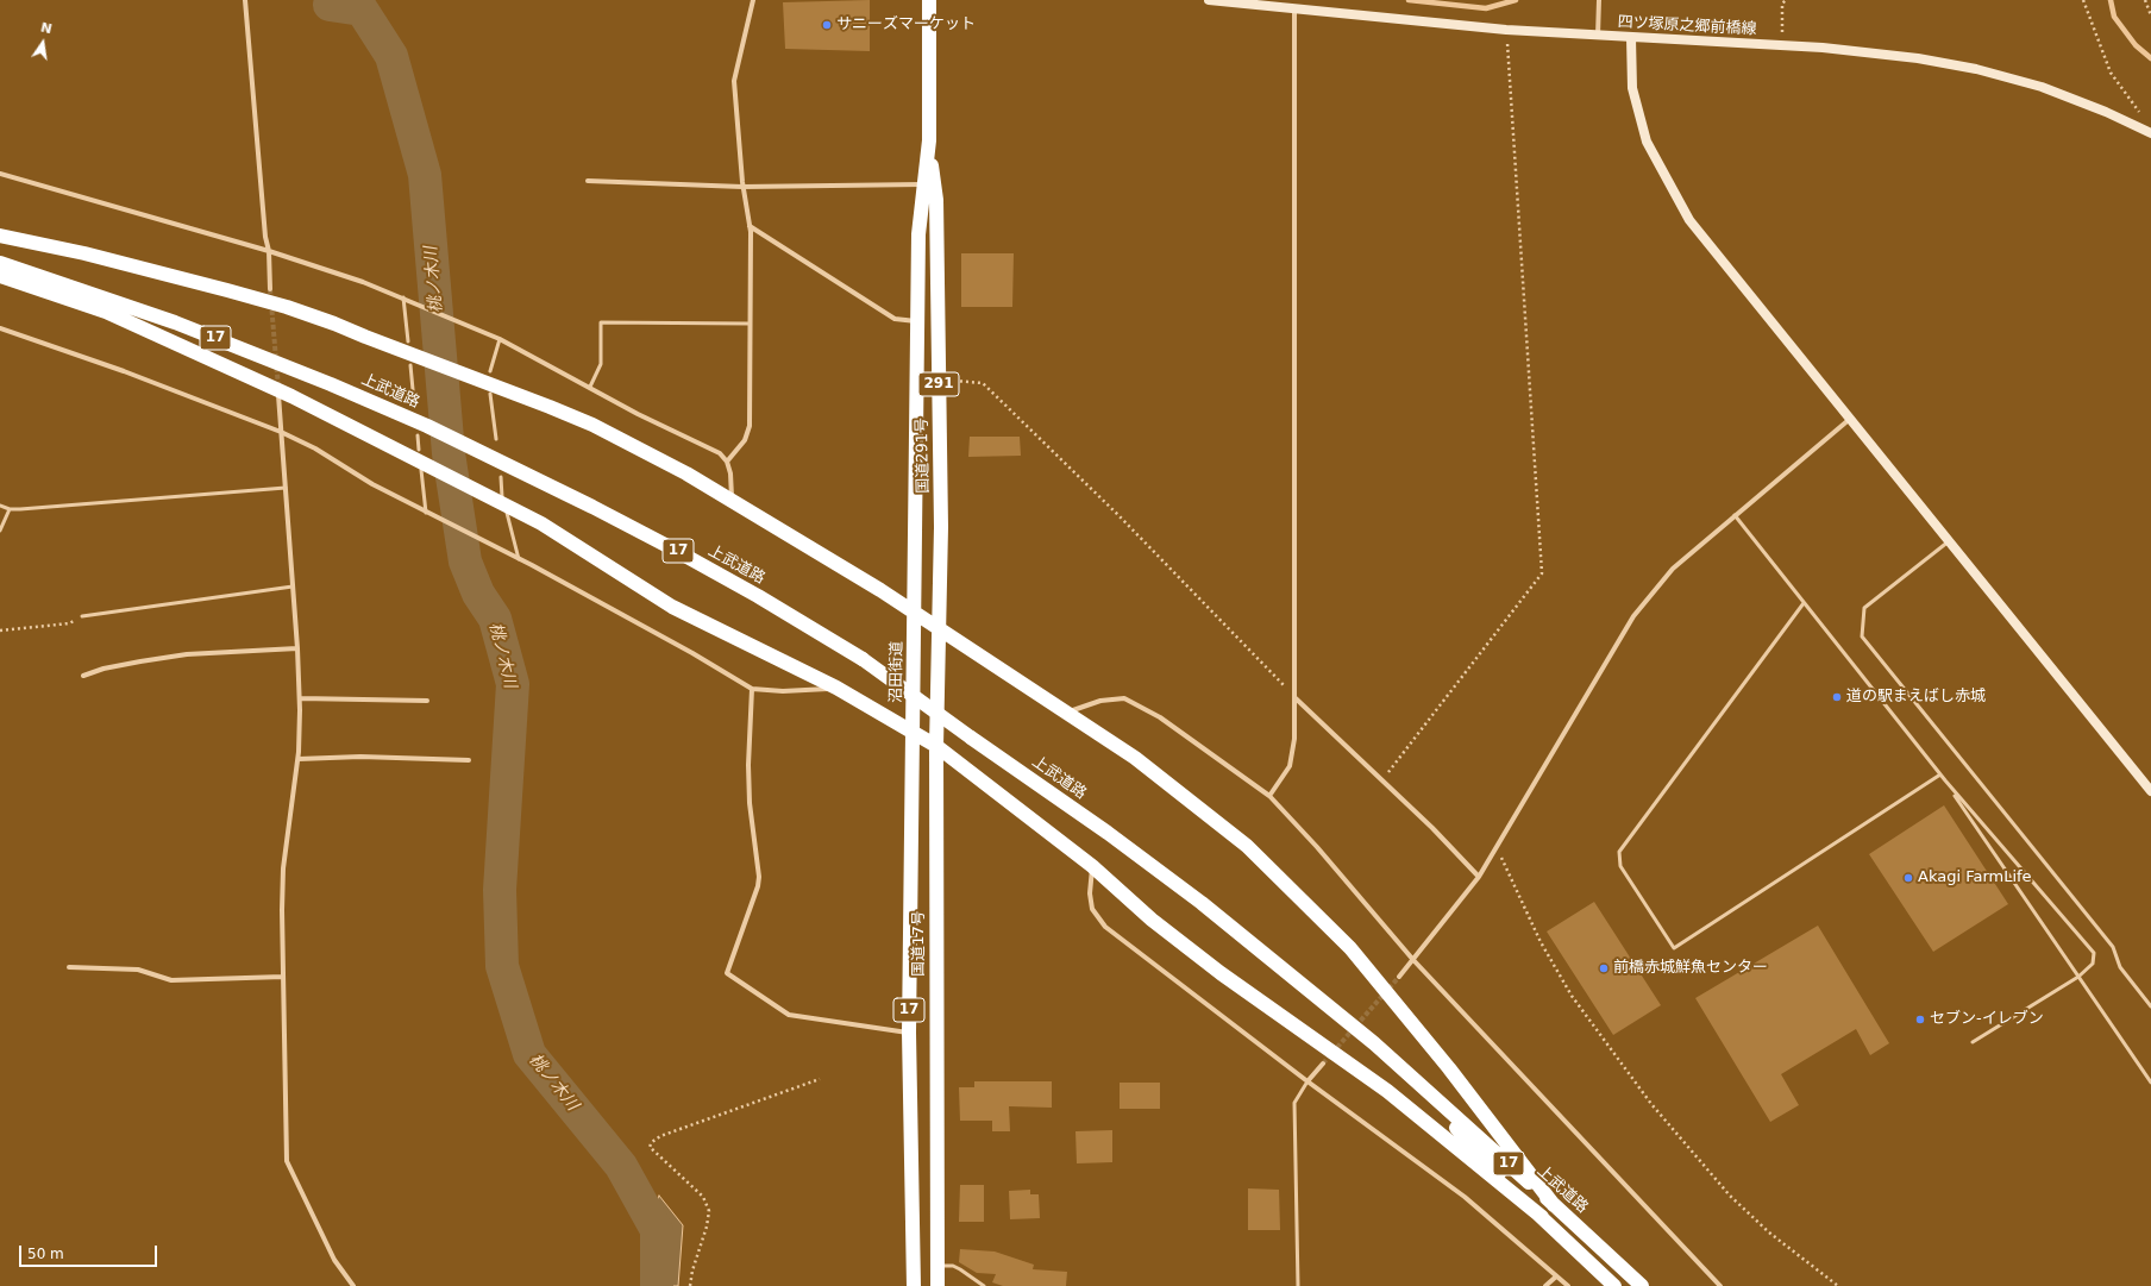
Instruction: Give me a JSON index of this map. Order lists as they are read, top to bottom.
{
  "streets": {
    "highway": [
      "17",
      "291",
      "上武道路",
      "国道291号",
      "沼田街道",
      "国道17号"
    ],
    "main road": ["四ツ塚原之郷前橋線"]
  },
  "crossings": [
    ["国道291号", "沼田街道"],
    ["国道291号", "国道17号"],
    ["沼田街道", "国道17号"]
  ],
  "water": ["桃ノ木川"],
  "places": [
    "サニーズマーケット",
    "道の駅まえばし赤城",
    "Akagi FarmLife",
    "前橋赤城鮮魚センター",
    "セブン-イレブン"
  ],
  "scale_bar": "50 m",
  "north": "top"
}
